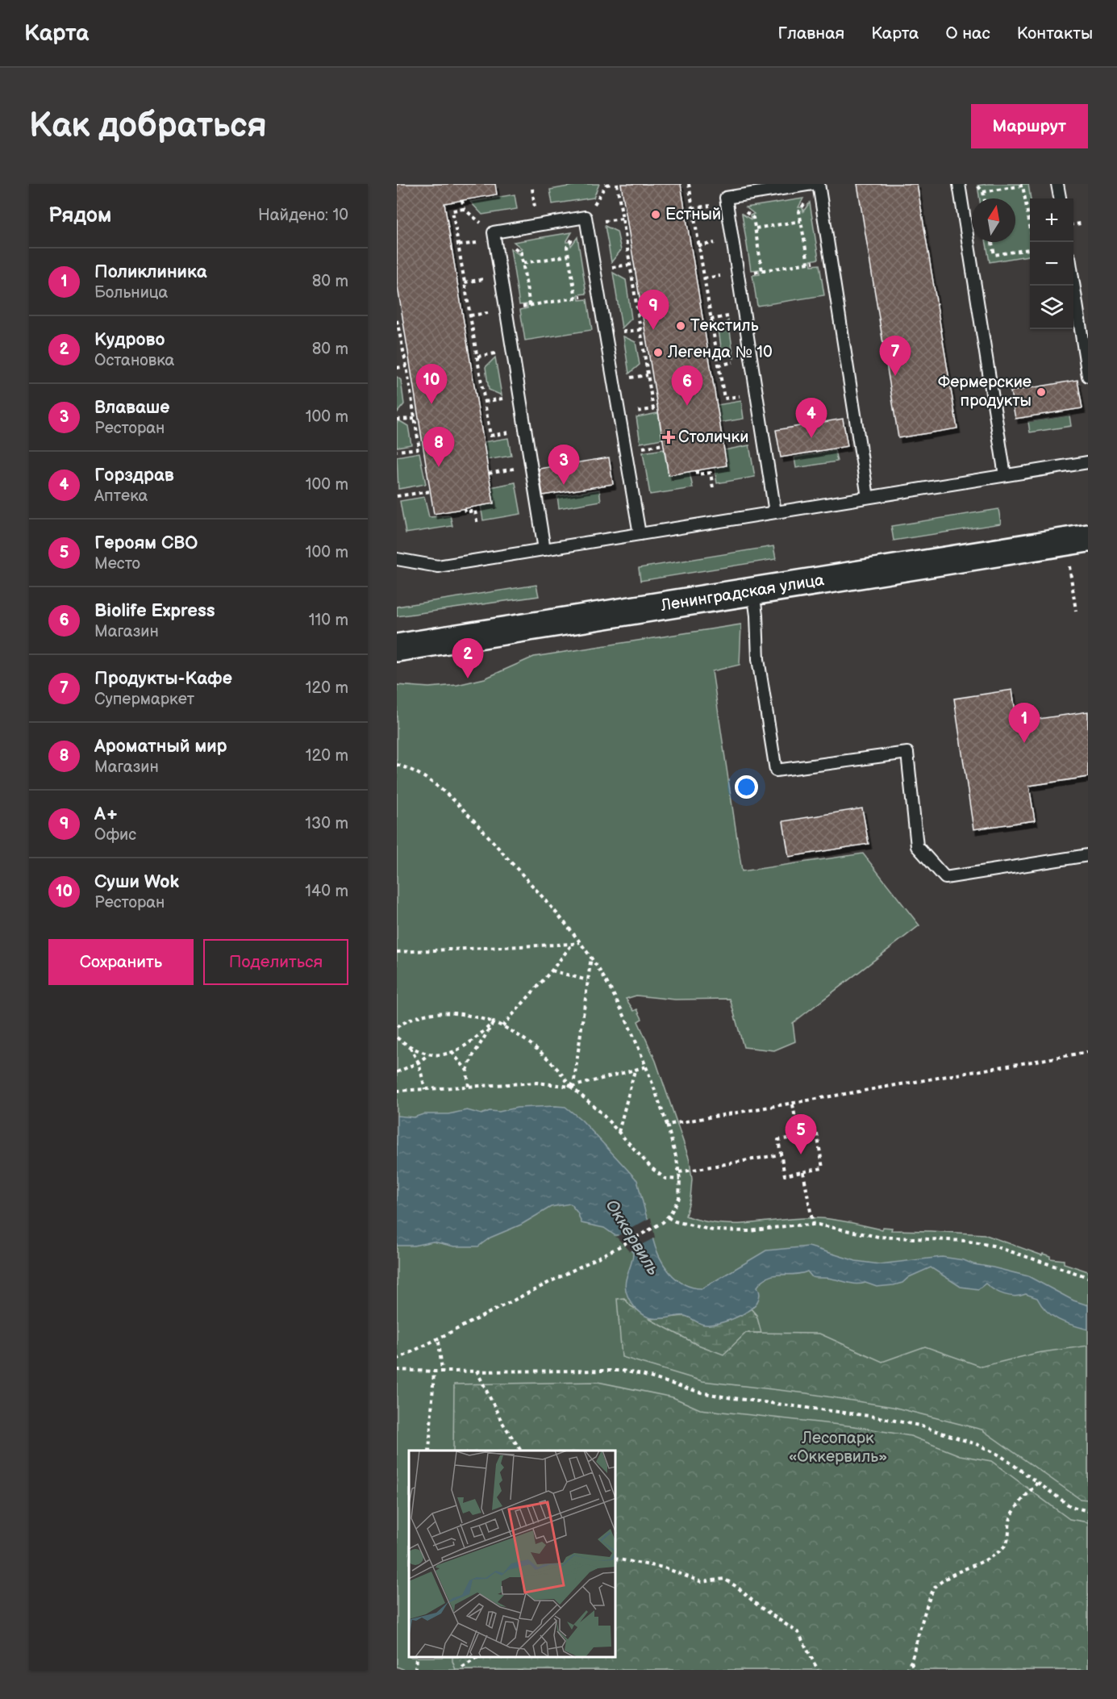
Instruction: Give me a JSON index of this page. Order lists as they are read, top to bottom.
{
  "streets": {
    "street": ["Ленинградская улица"]
  },
  "water": ["Оккервиль"],
  "parks": ["Лесопарк «Оккервиль»"],
  "places": {
    "other": [
      "Естный",
      "Текстиль",
      "Легенда № 10",
      "Фермерские продукты"
    ],
    "health": ["Столички"]
  },
  "north": "top",
  "page": {
    "header": "Карта",
    "nav": [
      "Главная",
      "Карта",
      "О нас",
      "Контакты"
    ],
    "buttons": [
      "Маршрут",
      ["Сохранить", "Поделиться"]
    ],
    "title": "Как добраться",
    "heading": ["Рядом", "Найдено: 10"],
    "map_buttons": ["+", "−"],
    "list": [
      {
        "mark": "1",
        "name": "Поликлиника",
        "note": "Больница",
        "value": "80 m"
      },
      {
        "mark": "2",
        "name": "Кудрово",
        "note": "Остановка",
        "value": "80 m"
      },
      {
        "mark": "3",
        "name": "Влаваше",
        "note": "Ресторан",
        "value": "100 m"
      },
      {
        "mark": "4",
        "name": "Горздрав",
        "note": "Аптека",
        "value": "100 m"
      },
      {
        "mark": "5",
        "name": "Героям СВО",
        "note": "Место",
        "value": "100 m"
      },
      {
        "mark": "6",
        "name": "Biolife Express",
        "note": "Магазин",
        "value": "110 m"
      },
      {
        "mark": "7",
        "name": "Продукты-Кафе",
        "note": "Супермаркет",
        "value": "120 m"
      },
      {
        "mark": "8",
        "name": "Ароматный мир",
        "note": "Магазин",
        "value": "120 m"
      },
      {
        "mark": "9",
        "name": "А+",
        "note": "Офис",
        "value": "130 m"
      },
      {
        "mark": "10",
        "name": "Суши Wok",
        "note": "Ресторан",
        "value": "140 m"
      }
    ],
    "pins": [
      "9",
      "7",
      "10",
      "6",
      "4",
      "8",
      "3",
      "2",
      "1",
      "5"
    ]
  }
}
